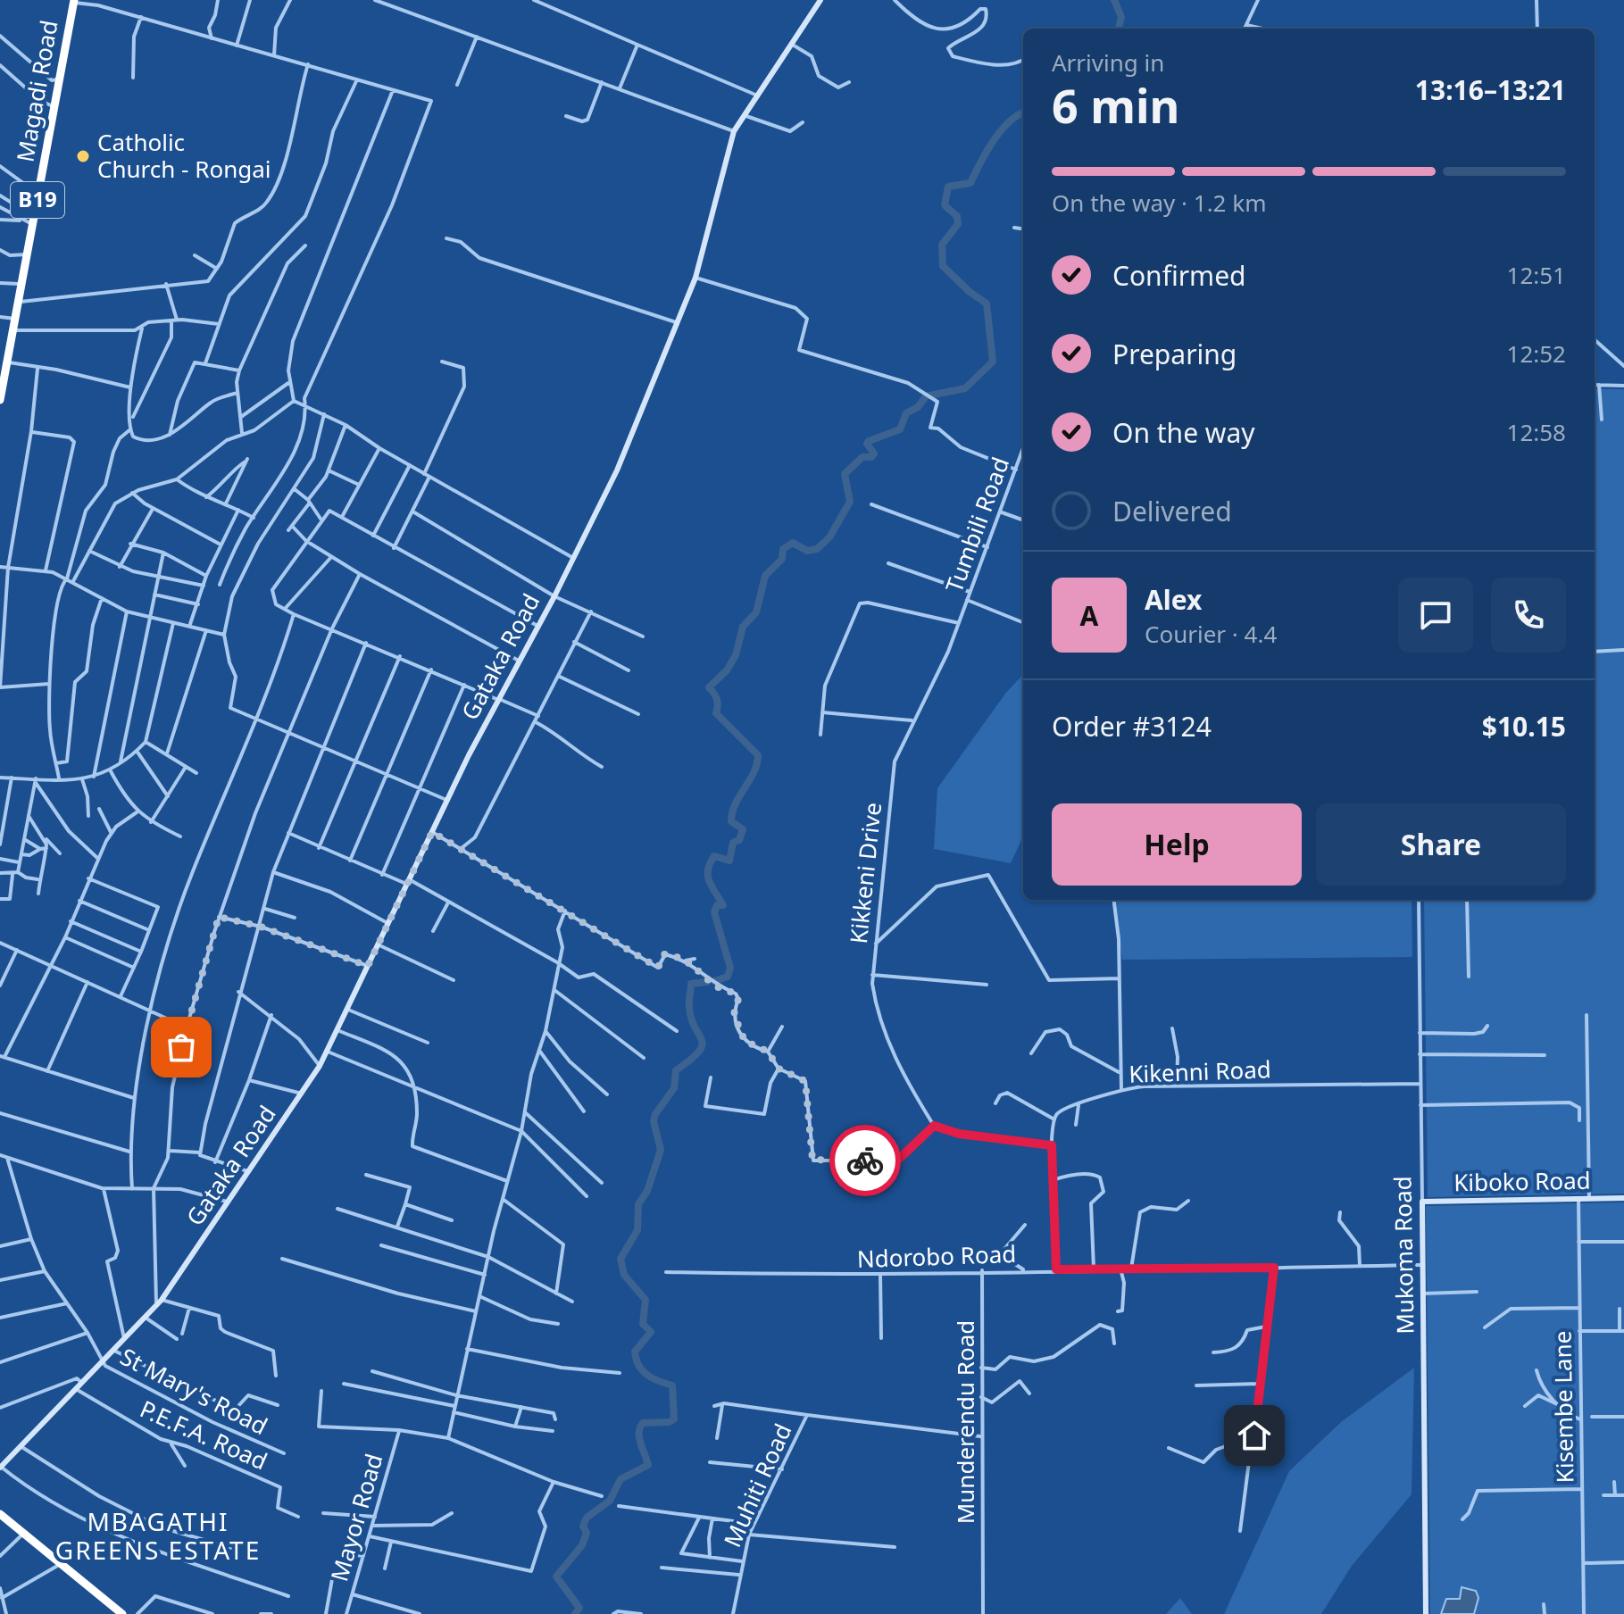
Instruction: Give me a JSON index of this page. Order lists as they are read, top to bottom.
{
  "streets": {
    "highway": ["Magadi Road", "B19"],
    "street": [
      "Tumbili Road",
      "Gataka Road",
      "Kikkeni Drive",
      "Kikenni Road",
      "Kiboko Road",
      "Mukoma Road",
      "Ndorobo Road",
      "St Mary's Road",
      "Kisembe Lane",
      "Munderendu Road",
      "P.E.F.A. Road",
      "Muhiti Road",
      "Mayor Road"
    ]
  },
  "crossings": [
    ["Tumbili Road", "Kikkeni Drive"],
    ["Gataka Road", "St Mary's Road"],
    ["Gataka Road", "P.E.F.A. Road"],
    ["Kikenni Road", "Mukoma Road"],
    ["Kiboko Road", "Mukoma Road"],
    ["Kiboko Road", "Kisembe Lane"],
    ["Mukoma Road", "Ndorobo Road"],
    ["Ndorobo Road", "Munderendu Road"],
    ["Munderendu Road", "Muhiti Road"]
  ],
  "districts": ["MBAGATHI GREENS ESTATE"],
  "places": ["Catholic Church - Rongai"],
  "page": {
    "heading": ["6 min", "Arriving in", "13:16–13:21"],
    "panel": [
      "Alex",
      "Courier · 4.4",
      "Order #3124",
      "$10.15"
    ],
    "bar": "On the way · 1.2 km",
    "list": [
      ["Confirmed", "12:51"],
      ["Preparing", "12:52"],
      ["On the way", "12:58"],
      "Delivered"
    ],
    "round": "A",
    "buttons": ["Help", "Share"]
  }
}
